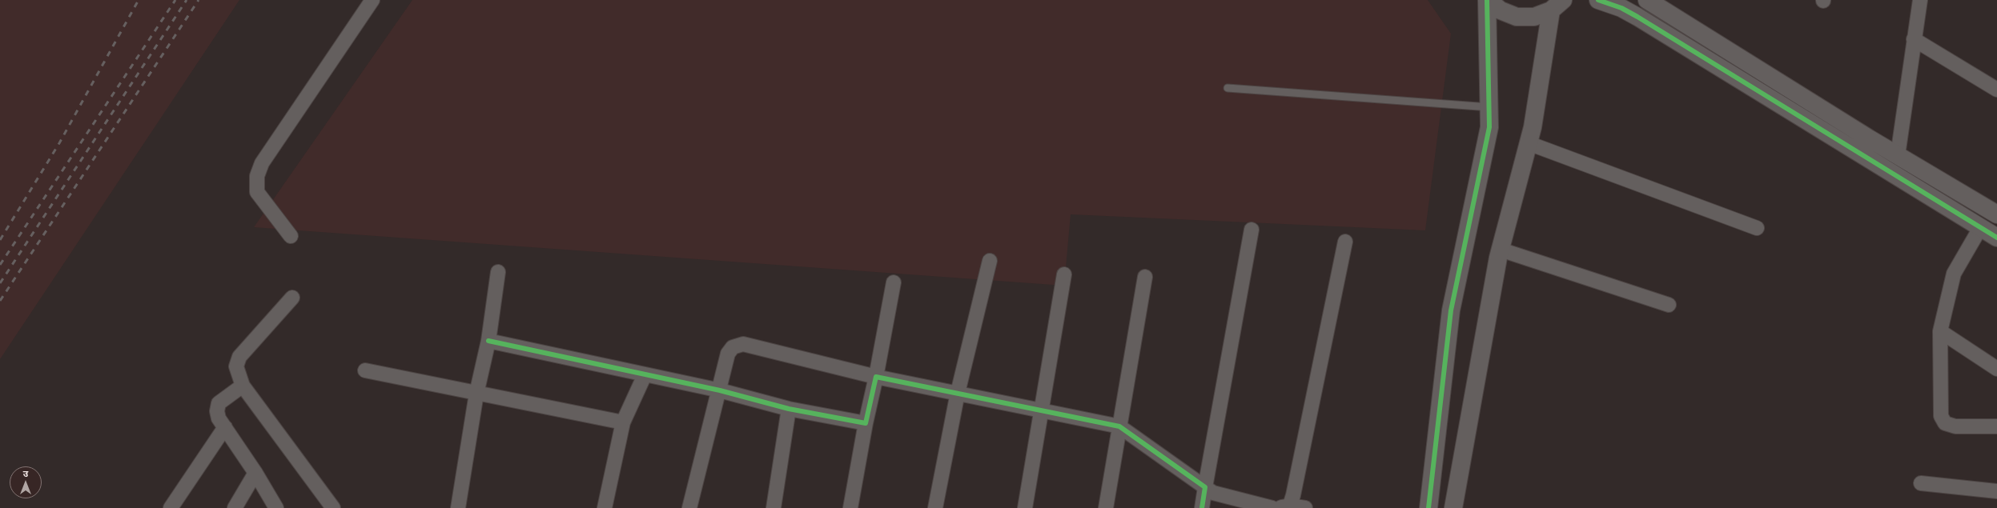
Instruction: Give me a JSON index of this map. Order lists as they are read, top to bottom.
{
  "north": "top"
}
